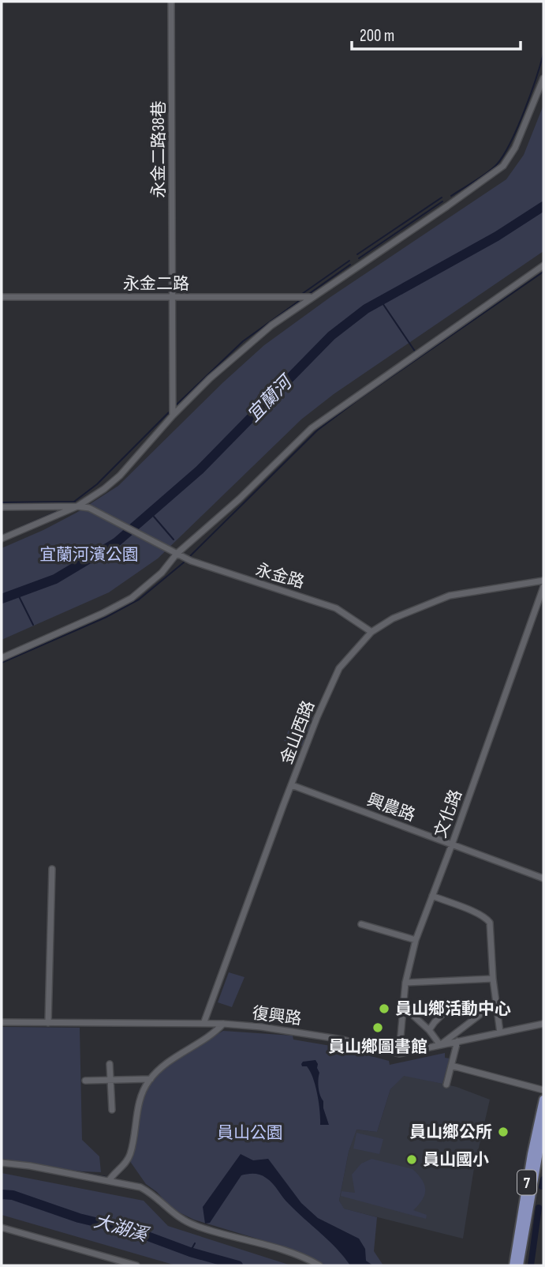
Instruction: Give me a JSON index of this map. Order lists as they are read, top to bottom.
{
  "streets": {
    "main road": ["7"],
    "street": [
      "永金二路38巷",
      "永金二路",
      "永金路",
      "金山西路",
      "興農路",
      "文化路",
      "復興路"
    ]
  },
  "crossings": [
    ["永金二路38巷", "永金二路"],
    ["永金路", "金山西路"],
    ["金山西路", "興農路"],
    ["金山西路", "復興路"],
    ["興農路", "文化路"],
    ["文化路", "復興路"]
  ],
  "water": ["宜蘭河", "大湖溪"],
  "parks": ["宜蘭河濱公園", "員山公園"],
  "places": [
    "員山鄉活動中心",
    "員山鄉圖書館",
    "員山鄉公所",
    "員山國小"
  ],
  "scale_bar": "200 m"
}
